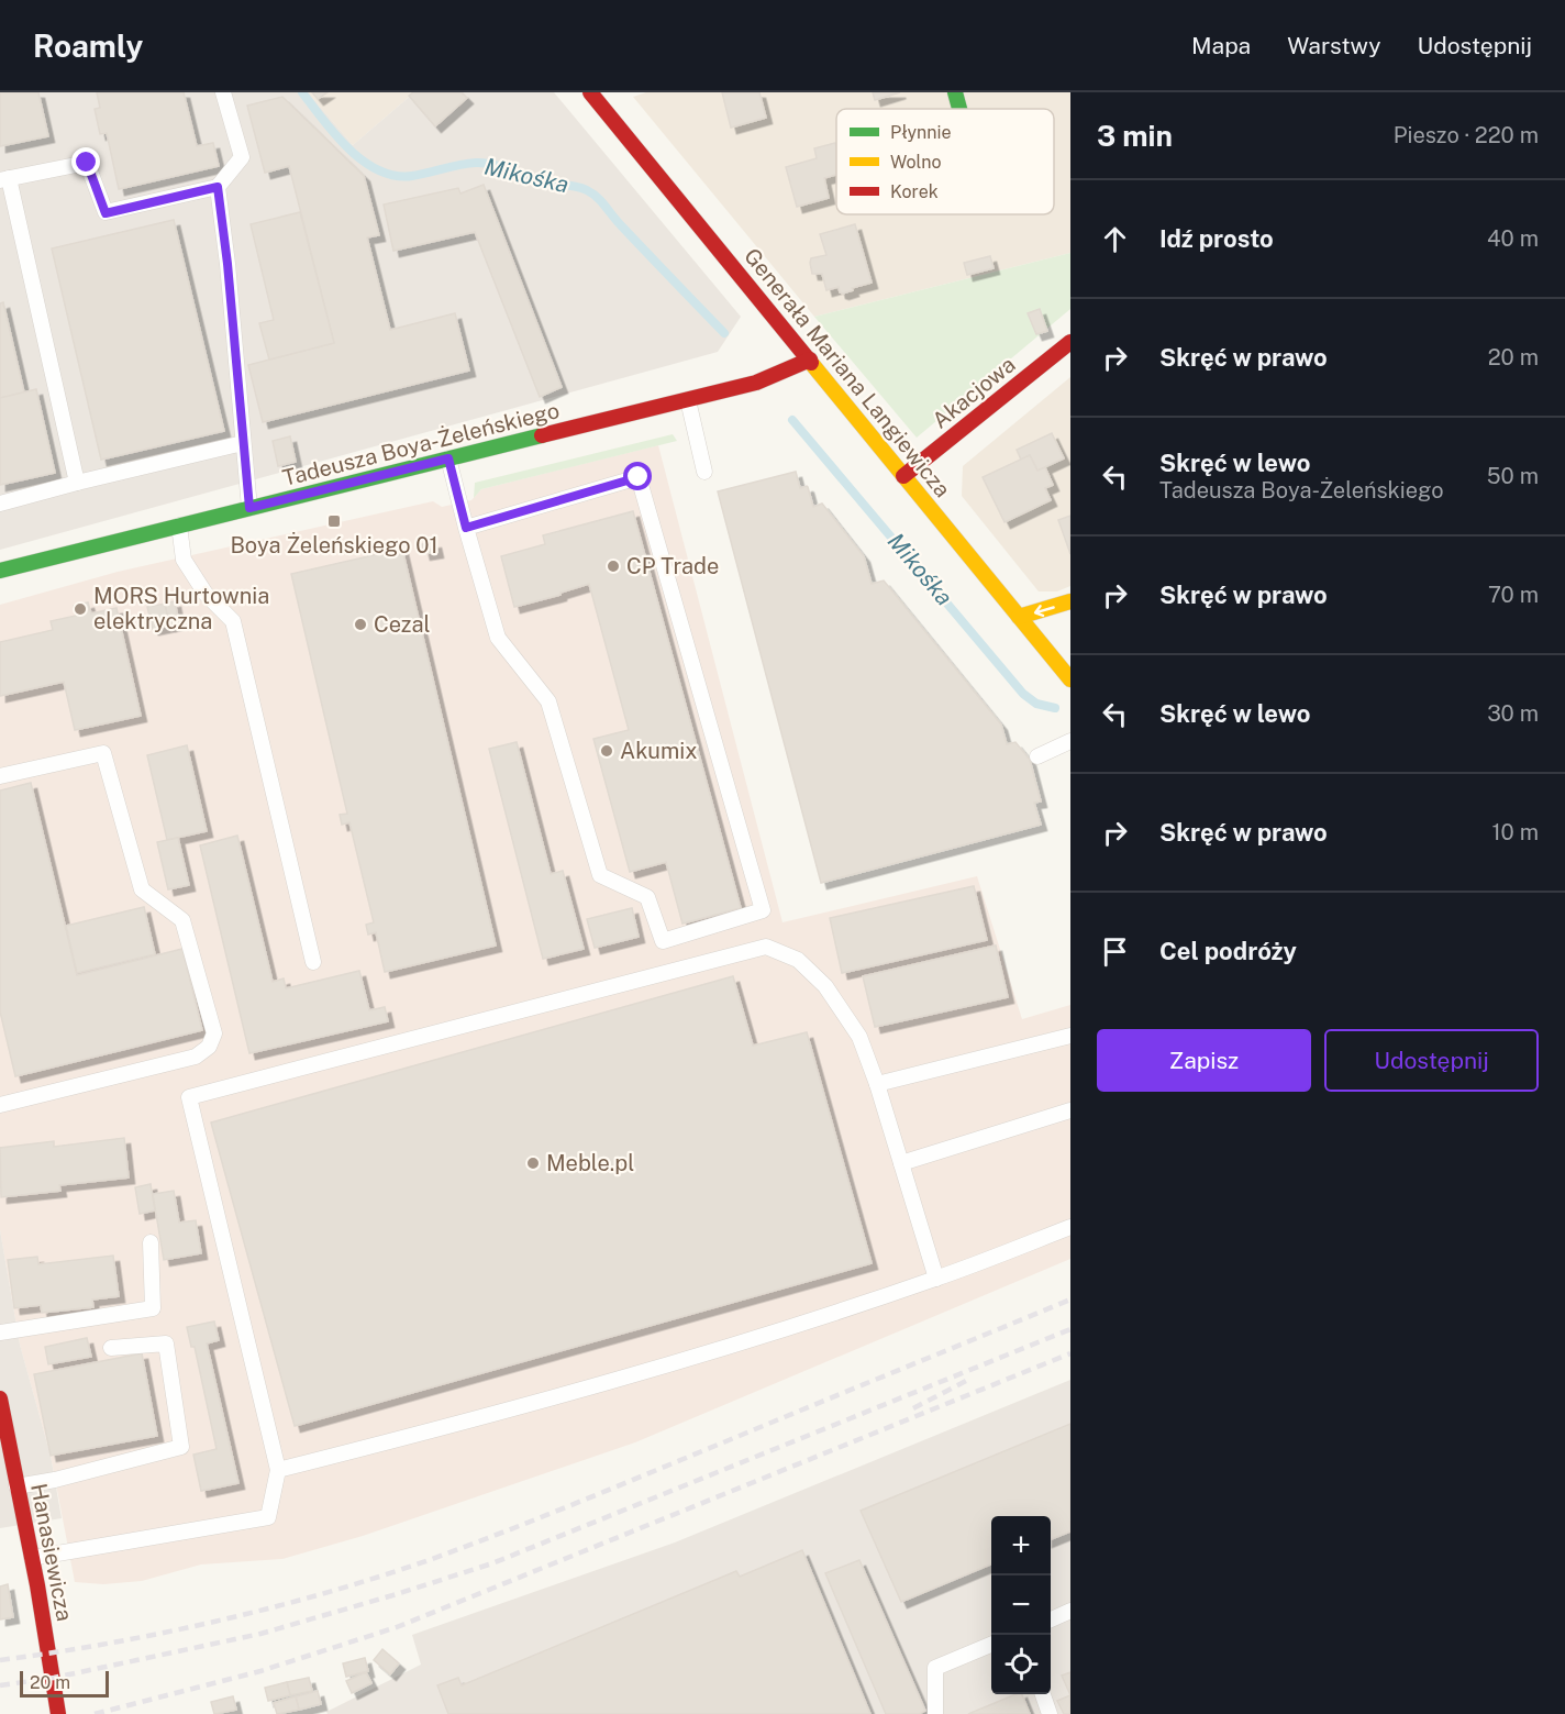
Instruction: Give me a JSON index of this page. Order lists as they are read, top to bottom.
{
  "streets": {
    "street": [
      "Generała Mariana Langiewicza",
      "Akacjowa",
      "Tadeusza Boya-Żeleńskiego",
      "Hanasiewicza"
    ]
  },
  "crossings": [
    ["Generała Mariana Langiewicza", "Akacjowa"],
    ["Generała Mariana Langiewicza", "Tadeusza Boya-Żeleńskiego"]
  ],
  "water": ["Mikośka"],
  "places": {
    "transit": ["Boya Żeleńskiego 01"],
    "other": [
      "CP Trade",
      "MORS Hurtownia elektryczna",
      "Cezal",
      "Akumix",
      "Meble.pl"
    ]
  },
  "legend": ["Płynnie", "Wolno", "Korek"],
  "scale_bar": "20 m",
  "page": {
    "header": "Roamly",
    "nav": ["Mapa", "Warstwy", "Udostępnij"],
    "heading": ["3 min", "Pieszo · 220 m"],
    "list": [
      ["Idź prosto", "40 m"],
      ["Skręć w prawo", "20 m"],
      ["Skręć w lewo", "Tadeusza Boya-Żeleńskiego", "50 m"],
      ["Skręć w prawo", "70 m"],
      ["Skręć w lewo", "30 m"],
      ["Skręć w prawo", "10 m"],
      "Cel podróży"
    ],
    "buttons": ["Zapisz", "Udostępnij"],
    "map_buttons": ["+", "−"],
    "scale": "20 m"
  }
}
